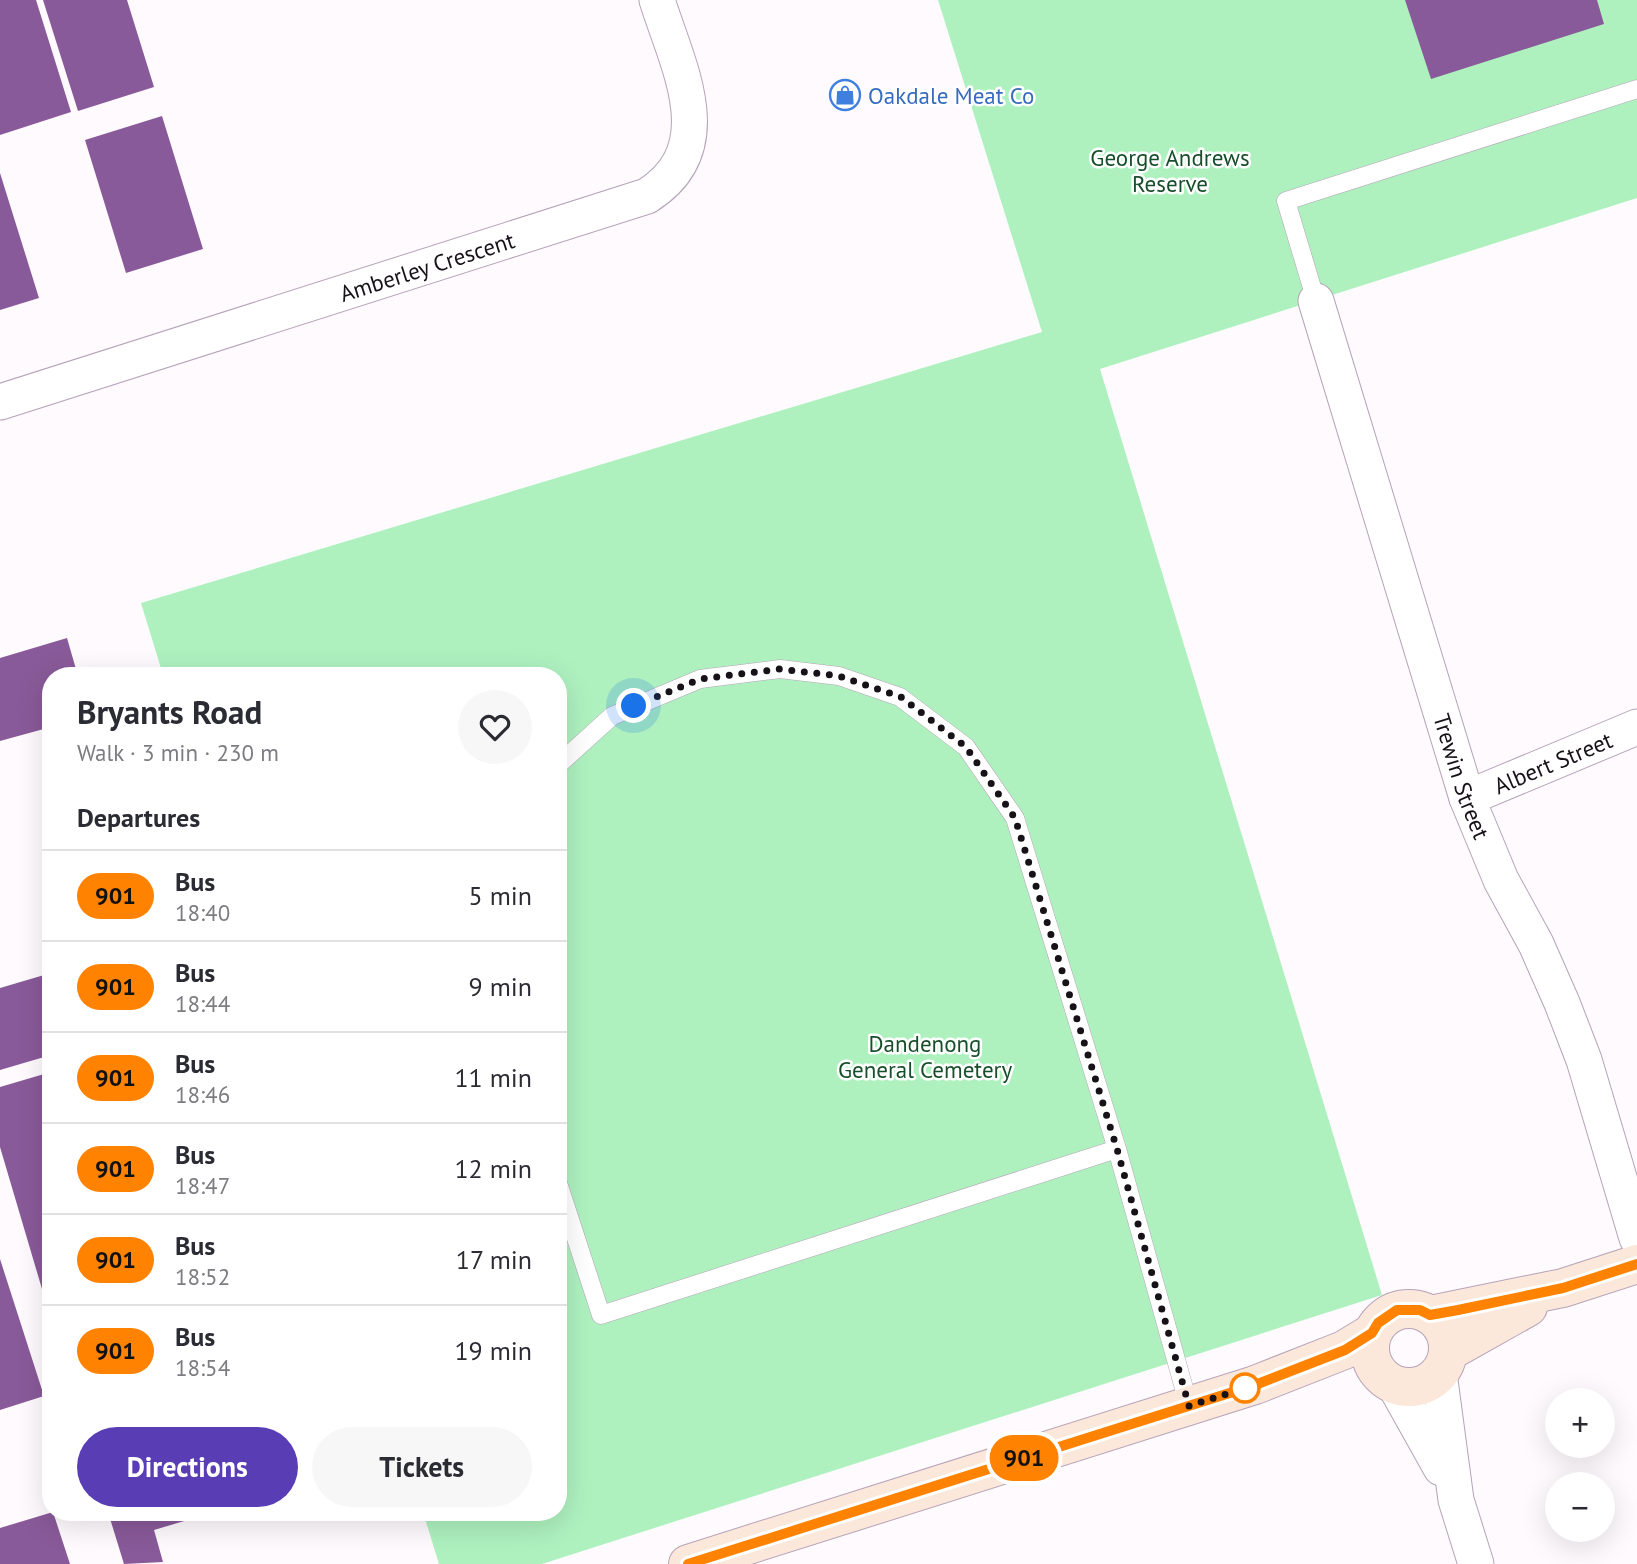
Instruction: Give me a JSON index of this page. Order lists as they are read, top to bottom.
{
  "streets": {
    "street": ["Amberley Crescent", "Albert Street", "Trewin Street"]
  },
  "crossings": [
    ["Albert Street", "Trewin Street"]
  ],
  "parks": ["George Andrews Reserve", "Dandenong General Cemetery"],
  "places": {
    "shop": ["Oakdale Meat Co"]
  },
  "lines": ["bus line 901"],
  "page": {
    "on_map": "901",
    "heading": [
      ["Bryants Road", "Walk · 3 min · 230 m"],
      "Departures"
    ],
    "list": [
      {
        "mark": "901",
        "name": "Bus",
        "note": "18:40",
        "value": "5 min"
      },
      {
        "mark": "901",
        "name": "Bus",
        "note": "18:44",
        "value": "9 min"
      },
      {
        "mark": "901",
        "name": "Bus",
        "note": "18:46",
        "value": "11 min"
      },
      {
        "mark": "901",
        "name": "Bus",
        "note": "18:47",
        "value": "12 min"
      },
      {
        "mark": "901",
        "name": "Bus",
        "note": "18:52",
        "value": "17 min"
      },
      {
        "mark": "901",
        "name": "Bus",
        "note": "18:54",
        "value": "19 min"
      }
    ],
    "map_buttons": ["+", "−"],
    "buttons": ["Directions", "Tickets"]
  }
}
